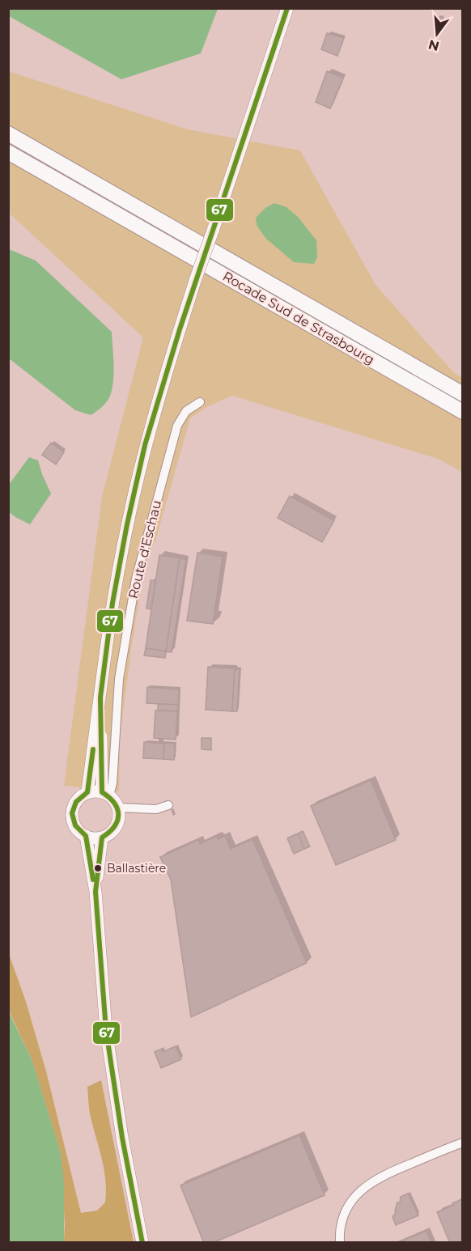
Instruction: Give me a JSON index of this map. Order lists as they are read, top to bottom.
{
  "streets": {
    "highway": ["Rocade Sud de Strasbourg"],
    "main road": ["Route d'Eschau"]
  },
  "places": ["Ballastière"],
  "lines": ["transit line 67"],
  "north": "bottom"
}
